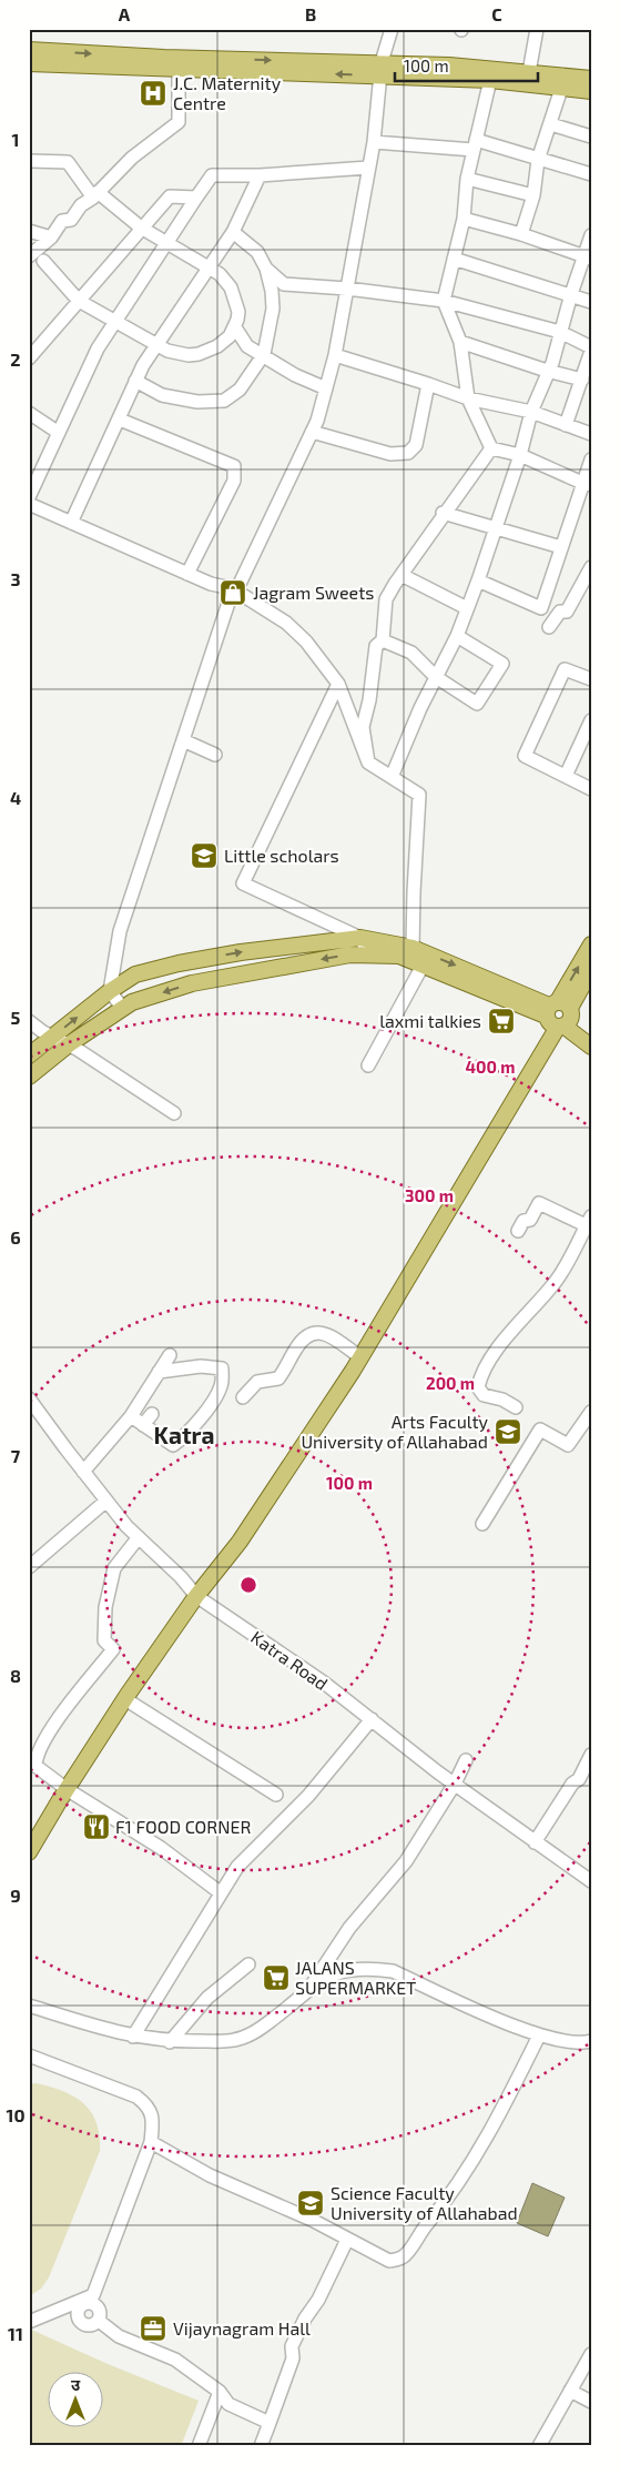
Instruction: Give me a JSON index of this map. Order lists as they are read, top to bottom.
{
  "streets": {
    "street": ["Katra Road"]
  },
  "districts": ["Katra"],
  "places": {
    "hospital": ["J.C. Maternity Centre"],
    "shop": ["Jagram Sweets"],
    "school or university": ["Little scholars", "Arts Faculty University of Allahabad", "Science Faculty University of Allahabad"],
    "supermarket": ["laxmi talkies", "JALANS SUPERMARKET"],
    "restaurant": ["F1 FOOD CORNER"],
    "office": ["Vijaynagram Hall"]
  },
  "scale_bar": "100 m",
  "north": "top",
  "grid": {
    "columns": ["A", "B", "C"],
    "rows": [
      "1",
      "2",
      "3",
      "4",
      "5",
      "6",
      "7",
      "8",
      "9",
      "10",
      "11"
    ]
  },
  "rings": [
    "400 m",
    "300 m",
    "200 m",
    "100 m"
  ]
}
